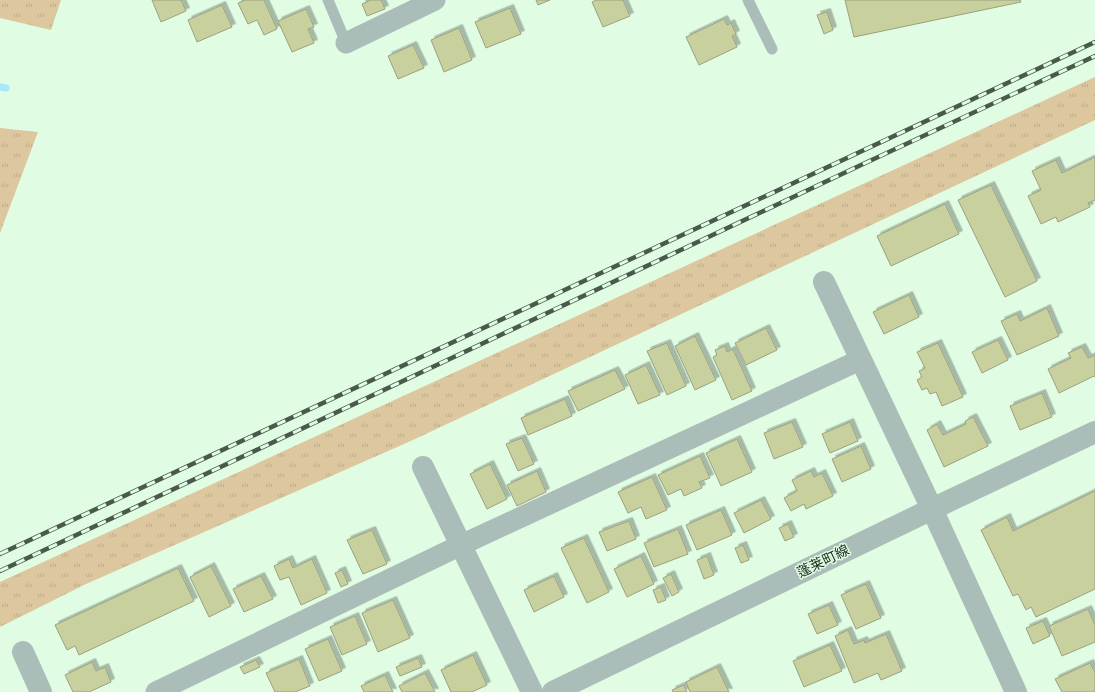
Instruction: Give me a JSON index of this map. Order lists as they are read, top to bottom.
{
  "streets": {
    "street": ["蓬莱町線"]
  }
}
